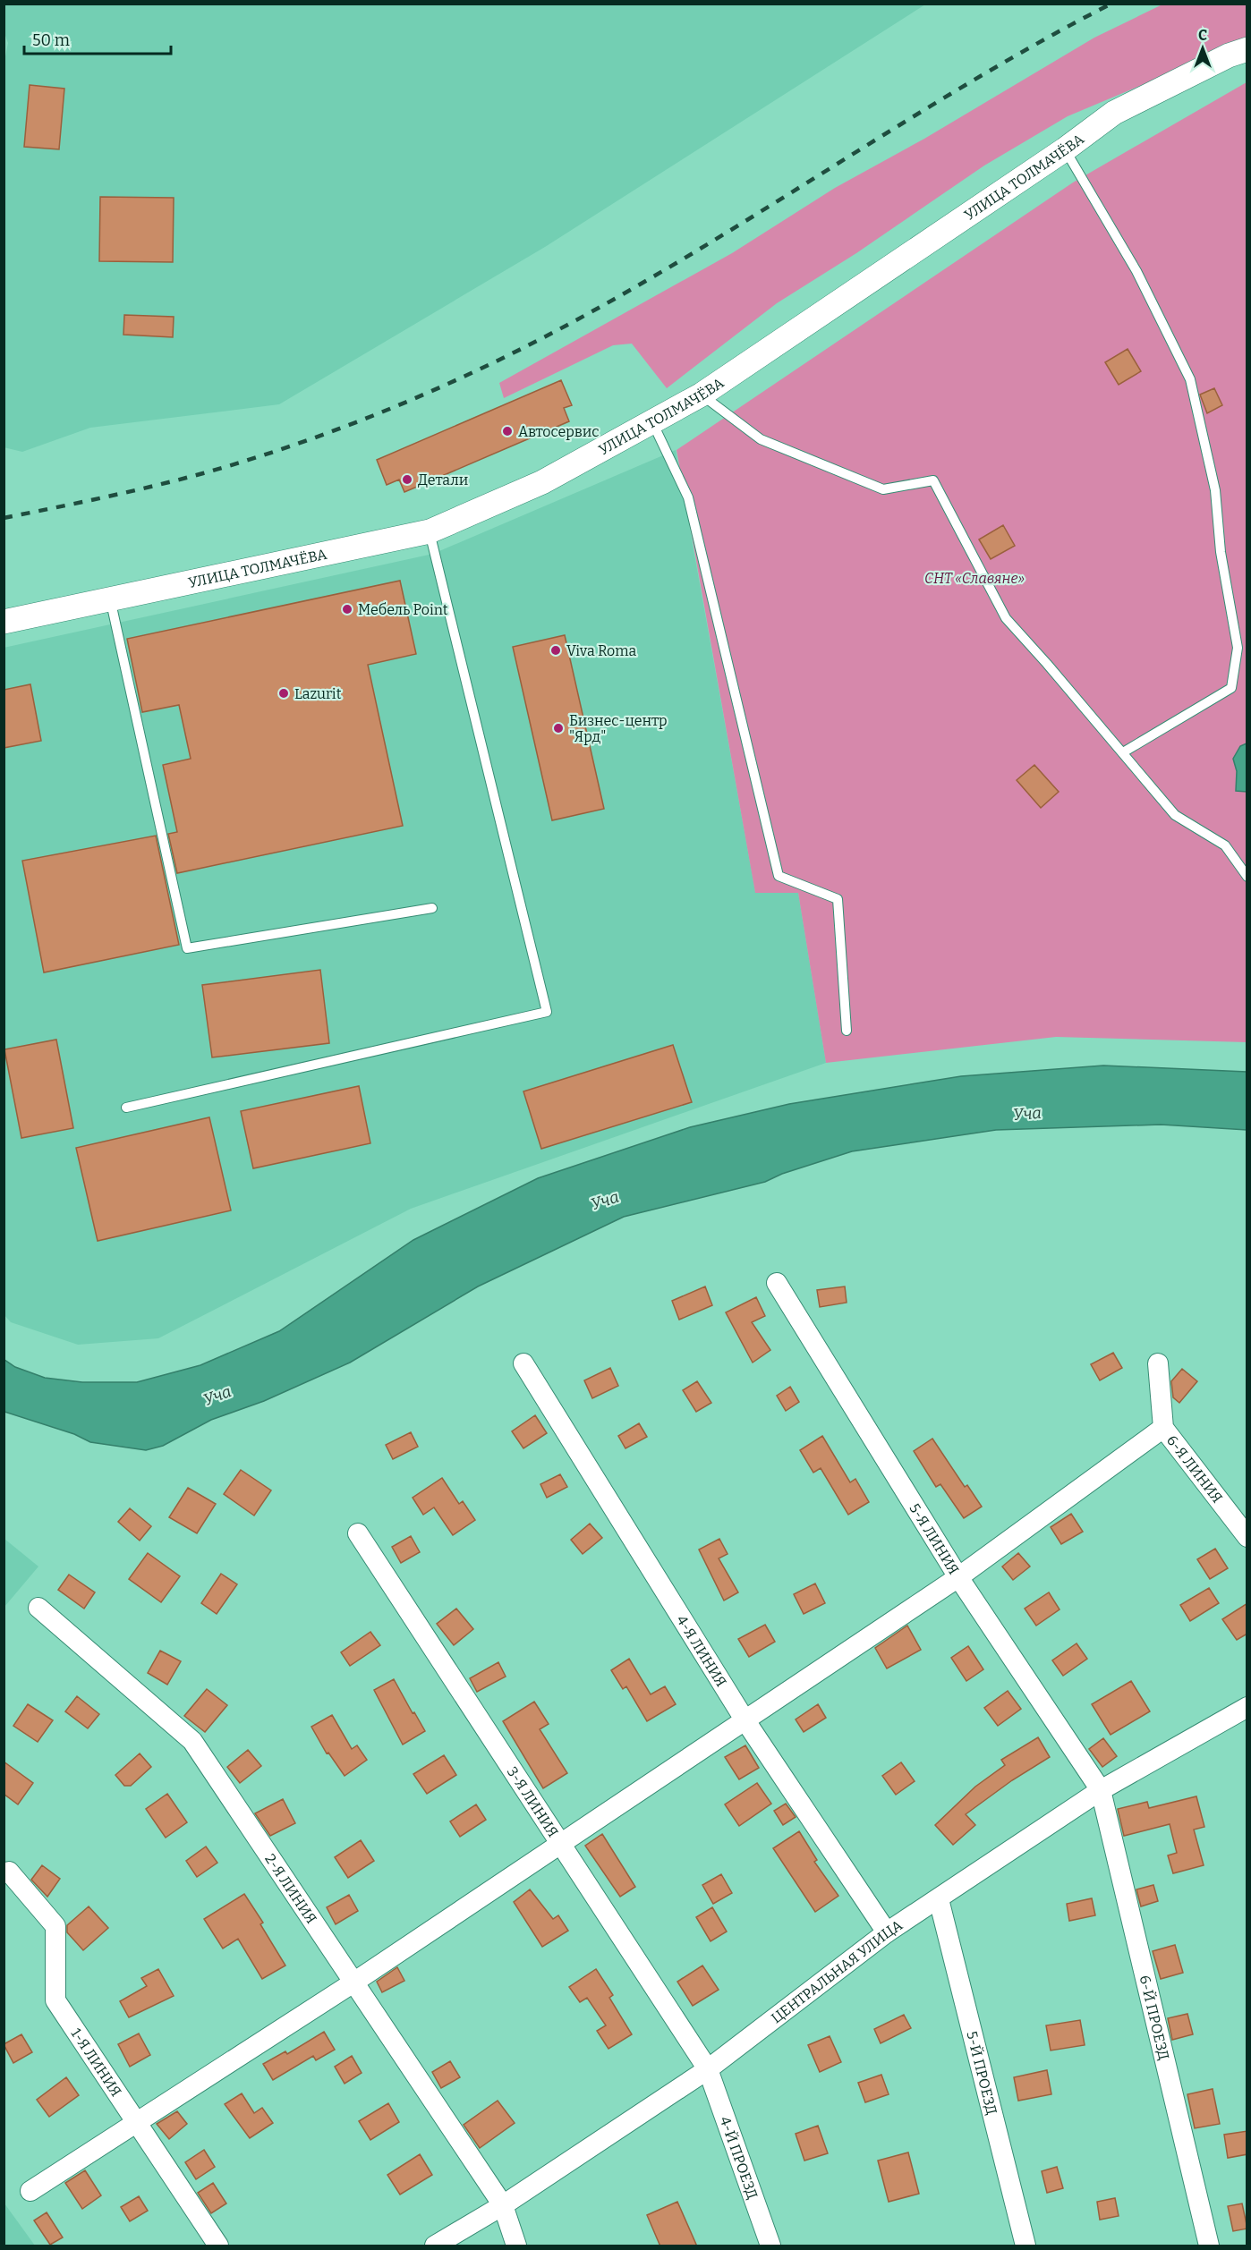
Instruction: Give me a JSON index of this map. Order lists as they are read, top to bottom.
{
  "streets": {
    "street": [
      "УЛИЦА ТОЛМАЧЁВА",
      "6-Я ЛИНИЯ",
      "5-Я ЛИНИЯ",
      "4-Я ЛИНИЯ",
      "3-Я ЛИНИЯ",
      "2-Я ЛИНИЯ",
      "ЦЕНТРАЛЬНАЯ УЛИЦА",
      "6-Й ПРОЕЗД",
      "1-Я ЛИНИЯ",
      "5-Й ПРОЕЗД",
      "4-Й ПРОЕЗД"
    ]
  },
  "crossings": [
    ["5-Я ЛИНИЯ", "ЦЕНТРАЛЬНАЯ УЛИЦА"],
    ["5-Я ЛИНИЯ", "6-Й ПРОЕЗД"],
    ["4-Я ЛИНИЯ", "ЦЕНТРАЛЬНАЯ УЛИЦА"],
    ["3-Я ЛИНИЯ", "ЦЕНТРАЛЬНАЯ УЛИЦА"],
    ["3-Я ЛИНИЯ", "4-Й ПРОЕЗД"],
    ["2-Я ЛИНИЯ", "ЦЕНТРАЛЬНАЯ УЛИЦА"],
    ["ЦЕНТРАЛЬНАЯ УЛИЦА", "6-Й ПРОЕЗД"],
    ["ЦЕНТРАЛЬНАЯ УЛИЦА", "5-Й ПРОЕЗД"],
    ["ЦЕНТРАЛЬНАЯ УЛИЦА", "4-Й ПРОЕЗД"]
  ],
  "water": ["Уча"],
  "parks": ["СНТ «Славяне»"],
  "places": [
    "Автосервис",
    "Детали",
    "Мебель Point",
    "Viva Roma",
    "Lazurit",
    "Бизнес-центр \"Ярд\""
  ],
  "scale_bar": "50 m",
  "north": "top"
}
